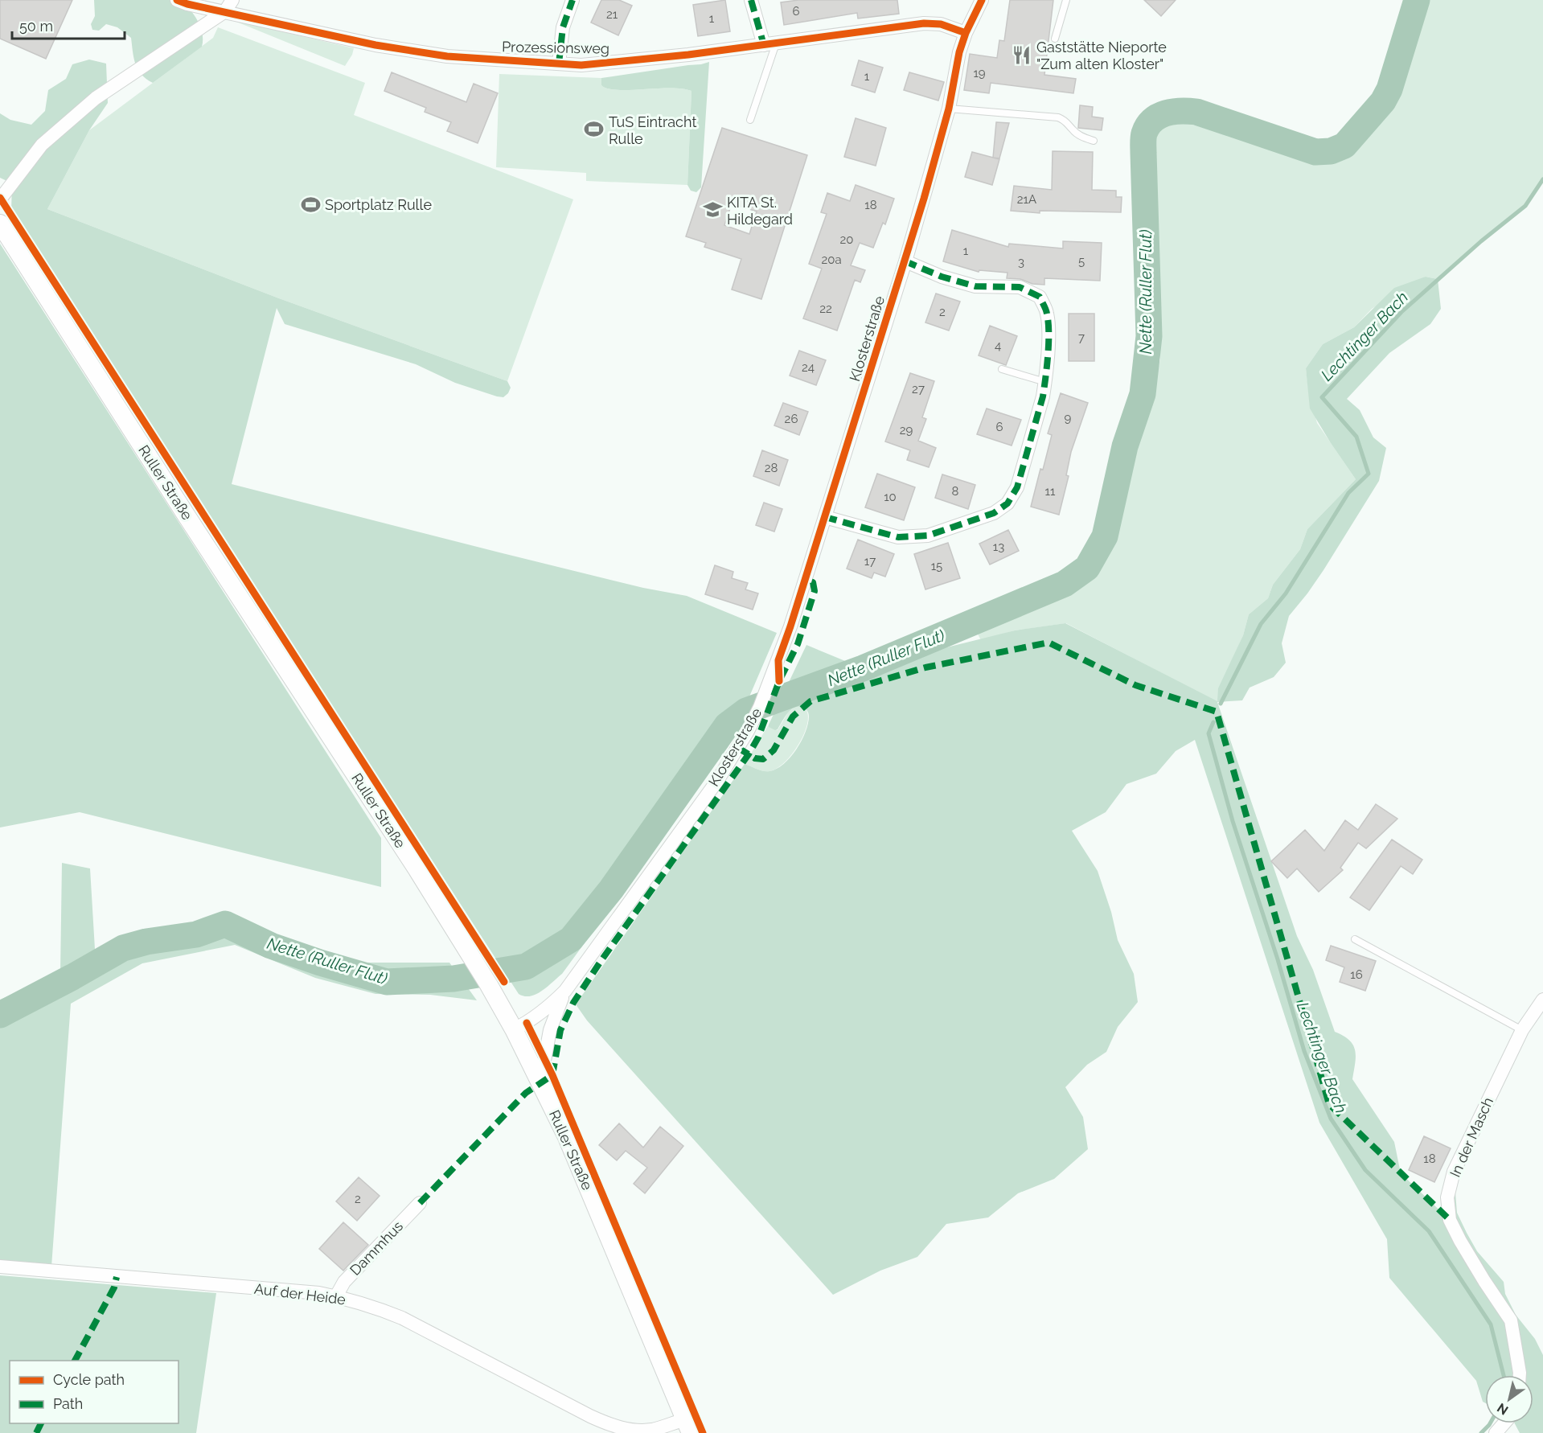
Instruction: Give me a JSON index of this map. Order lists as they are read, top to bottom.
{
  "streets": {
    "main road": ["Ruller Straße"],
    "street": [
      "Prozessionsweg",
      "Klosterstraße",
      "In der Masch",
      "Dammhus",
      "Auf der Heide"
    ]
  },
  "crossings": [
    ["Prozessionsweg", "Klosterstraße"],
    ["Klosterstraße", "Ruller Straße"],
    ["Ruller Straße", "Auf der Heide"],
    ["Dammhus", "Auf der Heide"]
  ],
  "water": ["Nette (Ruller Flut)", "Lechtinger Bach"],
  "places": {
    "restaurant": ["Gaststätte Nieporte \"Zum alten Kloster\""],
    "sports": ["TuS Eintracht Rulle", "Sportplatz Rulle"],
    "school or university": ["KITA St. Hildegard"]
  },
  "house_numbers": [
    "6",
    "21",
    "1",
    "19",
    "1",
    "21A",
    "18",
    "20",
    "1",
    "20a",
    "5",
    "3",
    "22",
    "2",
    "7",
    "4",
    "24",
    "27",
    "9",
    "26",
    "6",
    "29",
    "28",
    "8",
    "11",
    "10",
    "13",
    "17",
    "15",
    "16",
    "18",
    "2"
  ],
  "legend": ["Cycle path", "Path"],
  "scale_bar": "50 m",
  "north": "bottom left"
}
